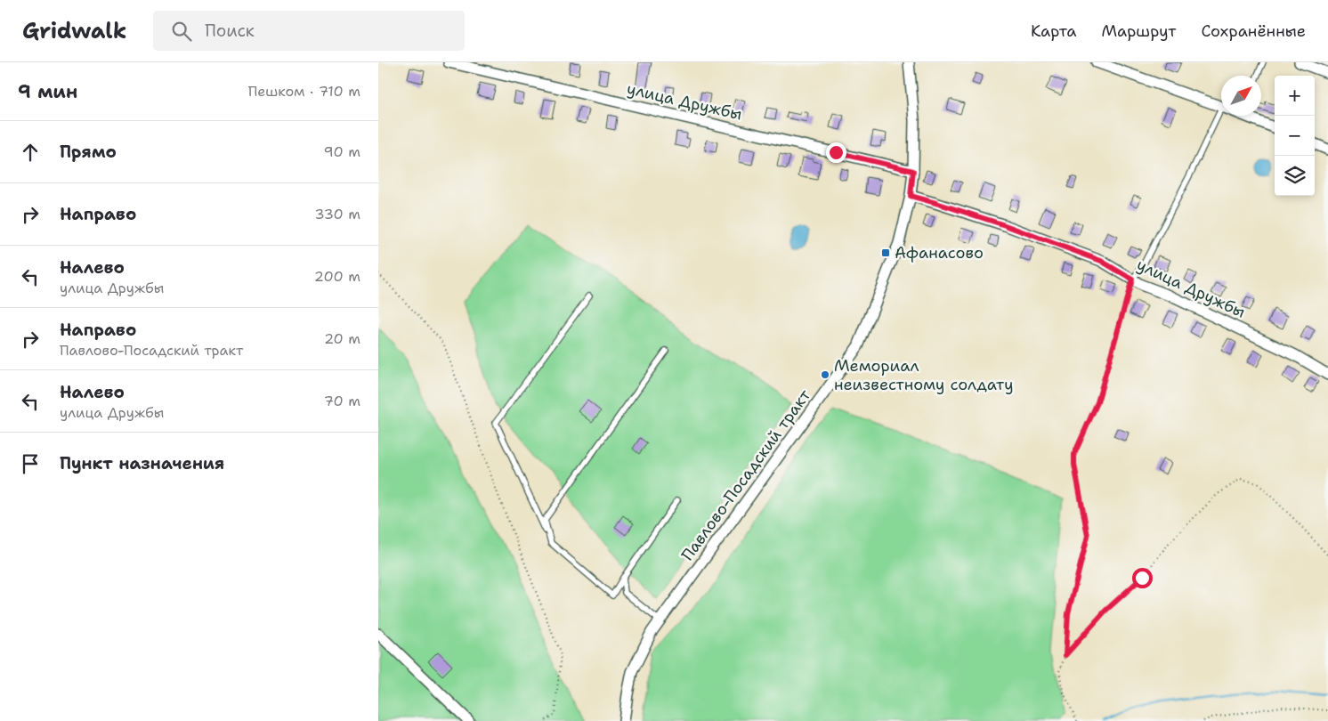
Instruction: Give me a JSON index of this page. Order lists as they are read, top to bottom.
{
  "streets": {
    "street": ["улица Дружбы", "Павлово-Посадский тракт"]
  },
  "crossings": [
    ["улица Дружбы", "Павлово-Посадский тракт"]
  ],
  "places": {
    "transit": ["Афанасово"],
    "other": ["Мемориал неизвестному солдату"]
  },
  "north": "top right",
  "page": {
    "header": "Gridwalk",
    "search": "Поиск",
    "nav": ["Карта", "Маршрут", "Сохранённые"],
    "heading": ["9 мин", "Пешком · 710 m"],
    "map_buttons": ["+", "−"],
    "list": [
      ["Прямо", "90 m"],
      ["Направо", "330 m"],
      ["Налево", "улица Дружбы", "200 m"],
      ["Направо", "Павлово-Посадский тракт", "20 m"],
      ["Налево", "улица Дружбы", "70 m"],
      "Пункт назначения"
    ]
  }
}
